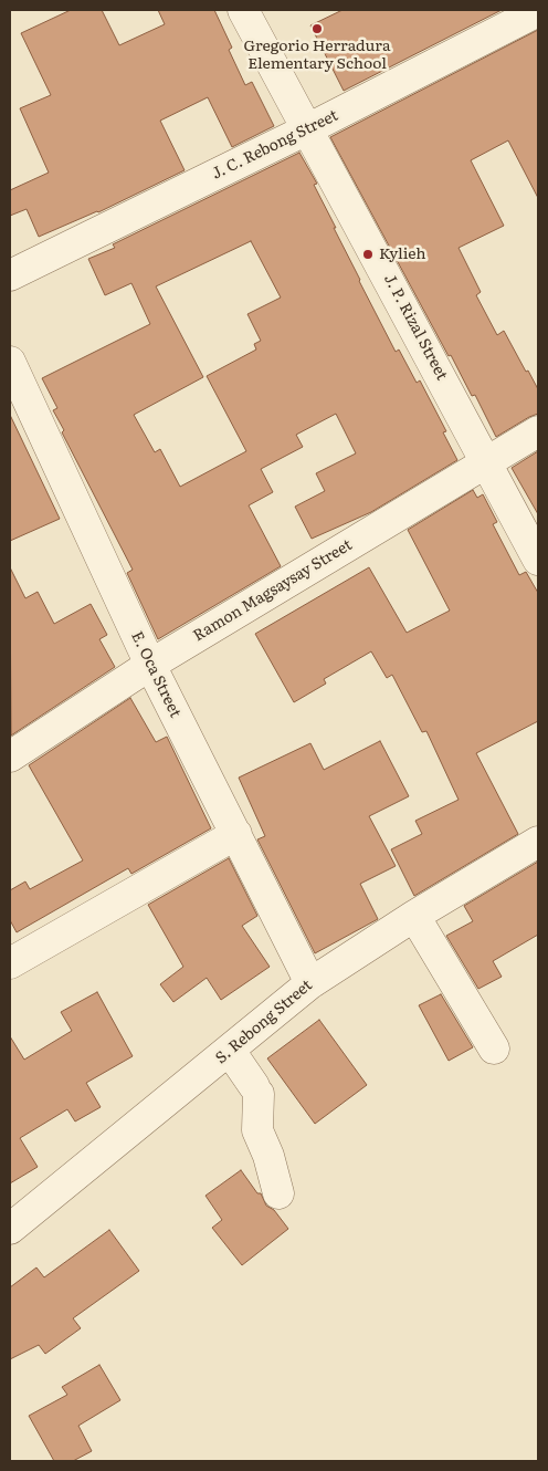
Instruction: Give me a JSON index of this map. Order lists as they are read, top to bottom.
{
  "streets": {
    "street": [
      "J. C. Rebong Street",
      "J. P. Rizal Street",
      "Ramon Magsaysay Street",
      "E. Oca Street",
      "S. Rebong Street"
    ]
  },
  "crossings": [
    ["J. C. Rebong Street", "J. P. Rizal Street"],
    ["J. P. Rizal Street", "Ramon Magsaysay Street"],
    ["Ramon Magsaysay Street", "E. Oca Street"],
    ["E. Oca Street", "S. Rebong Street"]
  ],
  "places": ["Gregorio Herradura Elementary School", "Kylieh"]
}
